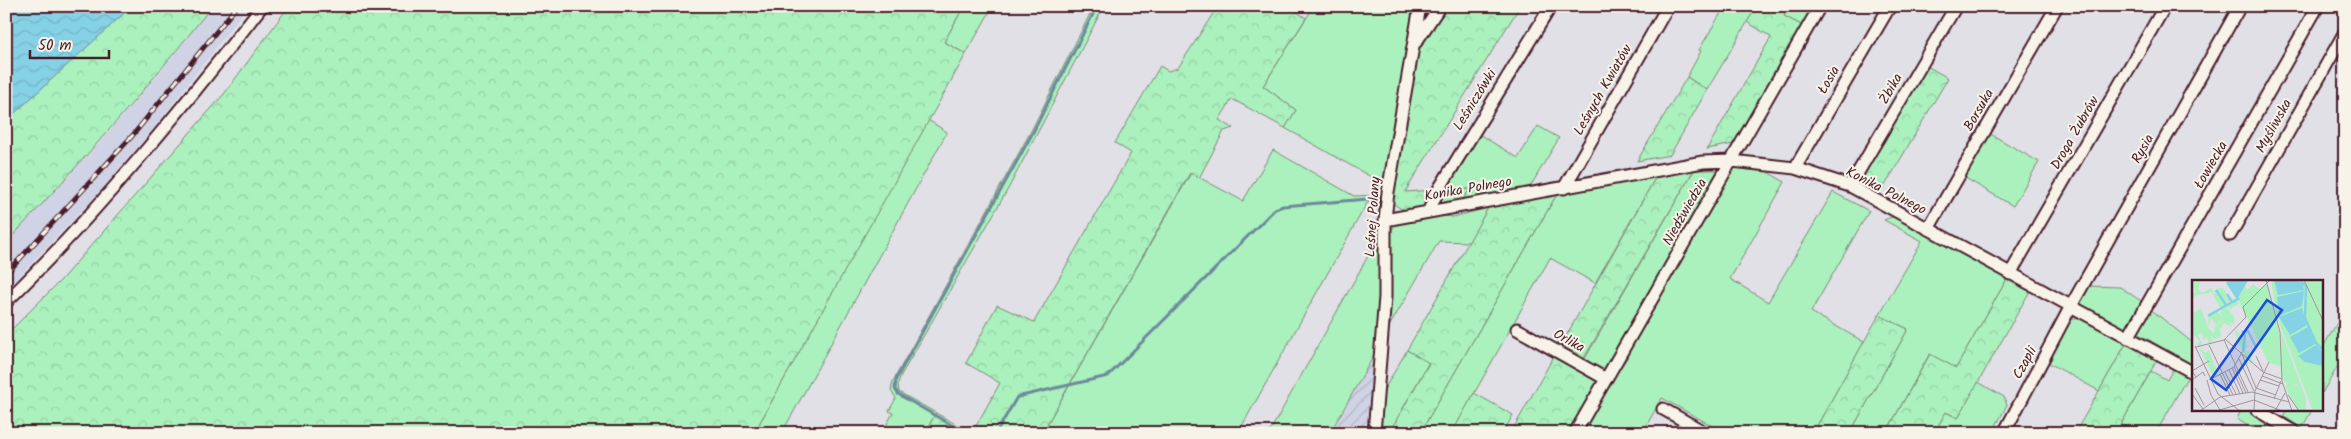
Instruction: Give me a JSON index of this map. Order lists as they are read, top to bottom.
{
  "streets": {
    "street": [
      "Łosia",
      "Żbika",
      "Leśnych Kwiatów",
      "Leśniczówki",
      "Borsuka",
      "Myśliwska",
      "Droga Żubrów",
      "Rysia",
      "Łowiecka",
      "Konika Polnego",
      "Niedźwiedzia",
      "Leśnej Polany",
      "Orlika",
      "Czapli"
    ]
  },
  "crossings": [
    ["Łosia", "Konika Polnego"],
    ["Żbika", "Konika Polnego"],
    ["Leśnych Kwiatów", "Konika Polnego"],
    ["Leśniczówki", "Konika Polnego"],
    ["Borsuka", "Konika Polnego"],
    ["Droga Żubrów", "Konika Polnego"],
    ["Rysia", "Konika Polnego"],
    ["Rysia", "Czapli"],
    ["Łowiecka", "Konika Polnego"],
    ["Konika Polnego", "Niedźwiedzia"],
    ["Konika Polnego", "Leśnej Polany"],
    ["Konika Polnego", "Czapli"],
    ["Niedźwiedzia", "Orlika"]
  ],
  "scale_bar": "50 m"
}
